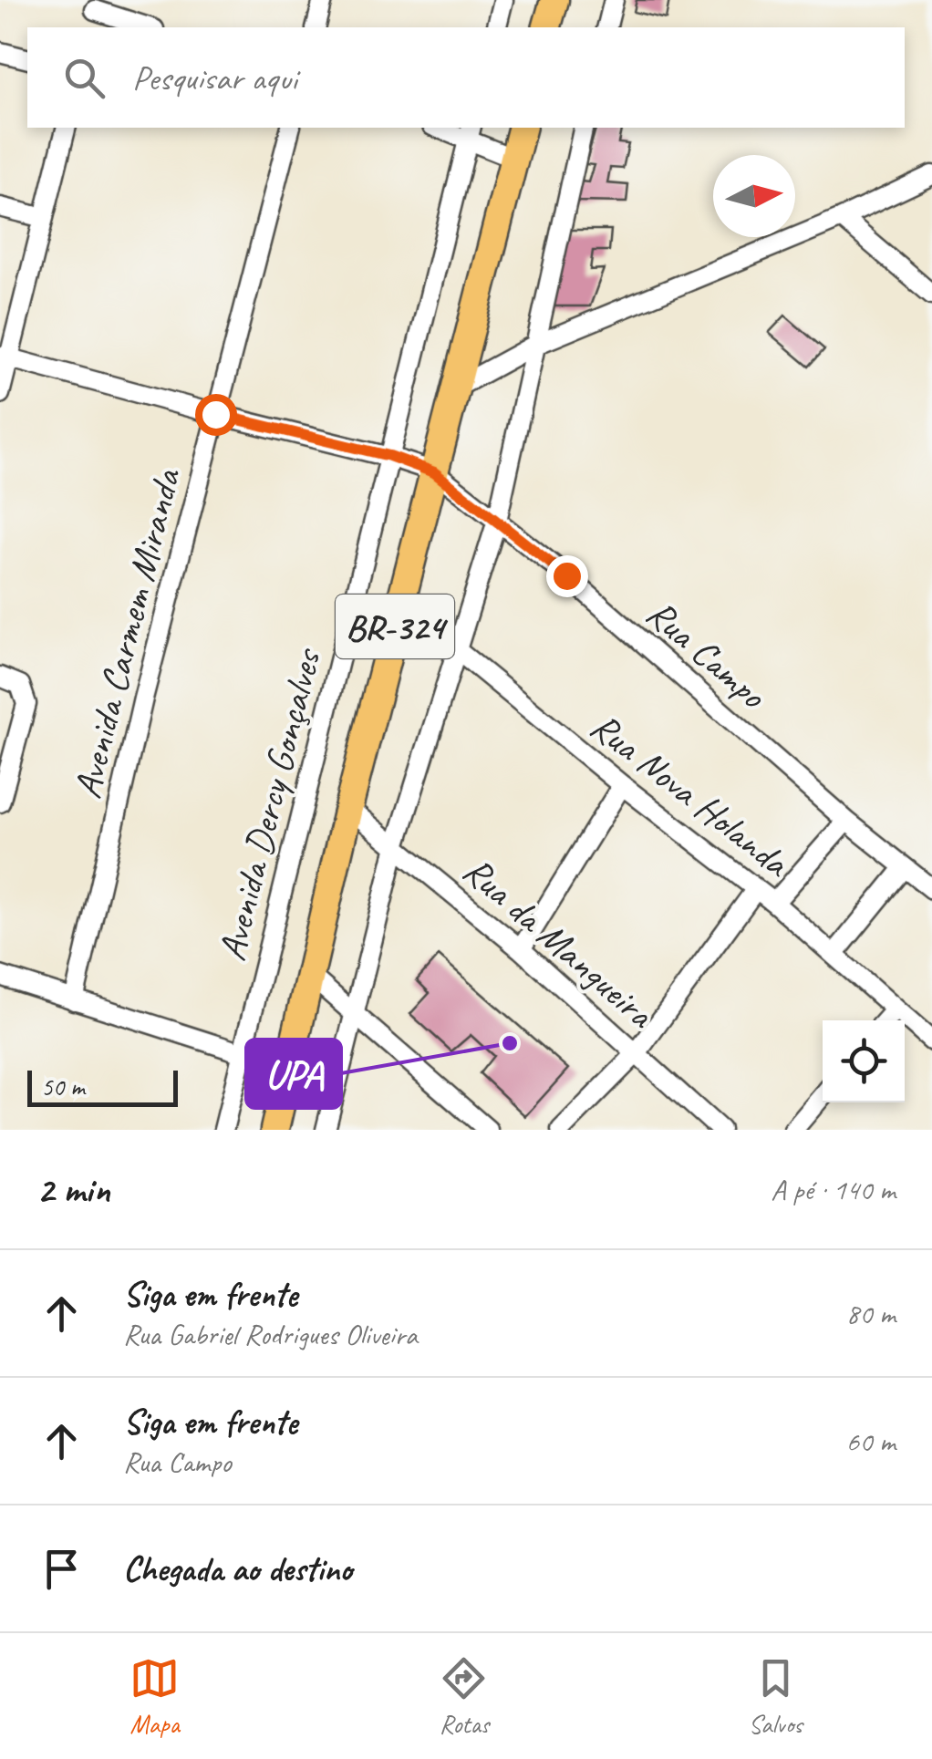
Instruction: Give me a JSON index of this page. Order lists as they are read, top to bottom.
{
  "streets": {
    "main road": ["BR-324"],
    "street": [
      "Avenida Carmem Miranda",
      "Rua Campo",
      "Rua Nova Holanda",
      "Avenida Dercy Gonçalves",
      "Rua da Mangueira"
    ]
  },
  "crossings": [
    ["BR-324", "Rua Campo"],
    ["BR-324", "Rua Nova Holanda"],
    ["BR-324", "Rua da Mangueira"],
    ["Avenida Carmem Miranda", "Rua Campo"],
    ["Rua Campo", "Avenida Dercy Gonçalves"]
  ],
  "places": ["UPA"],
  "scale_bar": "50 m",
  "north": "right",
  "page": {
    "search": "Pesquisar aqui",
    "scale": "50 m",
    "heading": ["2 min", "A pé · 140 m"],
    "list": [
      ["Siga em frente", "Rua Gabriel Rodrigues Oliveira", "80 m"],
      ["Siga em frente", "Rua Campo", "60 m"],
      "Chegada ao destino"
    ],
    "nav": ["Mapa", "Rotas", "Salvos"]
  }
}
